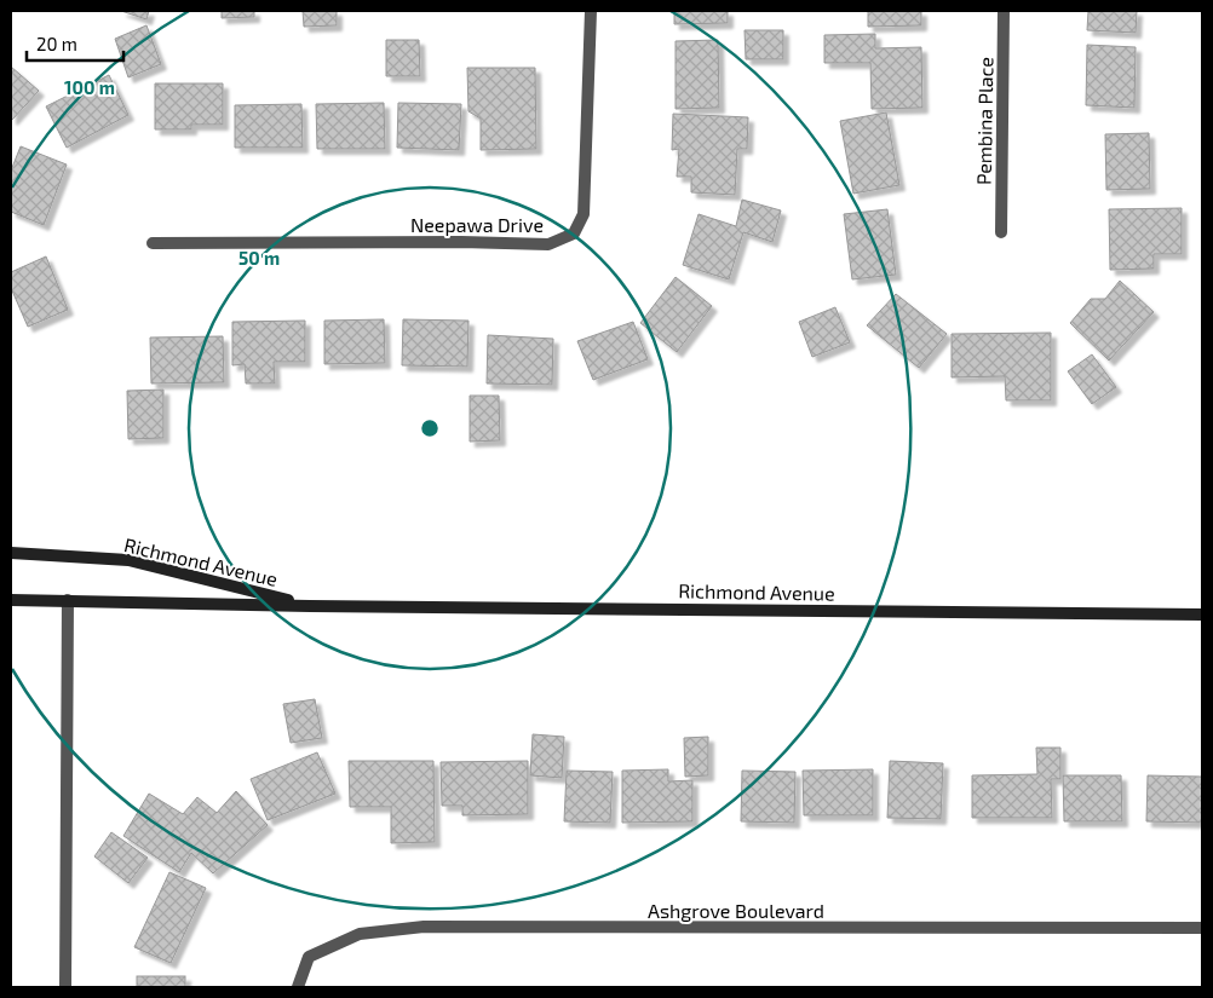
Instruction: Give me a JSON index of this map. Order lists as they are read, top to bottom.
{
  "streets": {
    "main road": ["Richmond Avenue"],
    "street": ["Pembina Place", "Neepawa Drive", "Ashgrove Boulevard"]
  },
  "scale_bar": "20 m",
  "rings": ["100 m", "50 m"]
}
